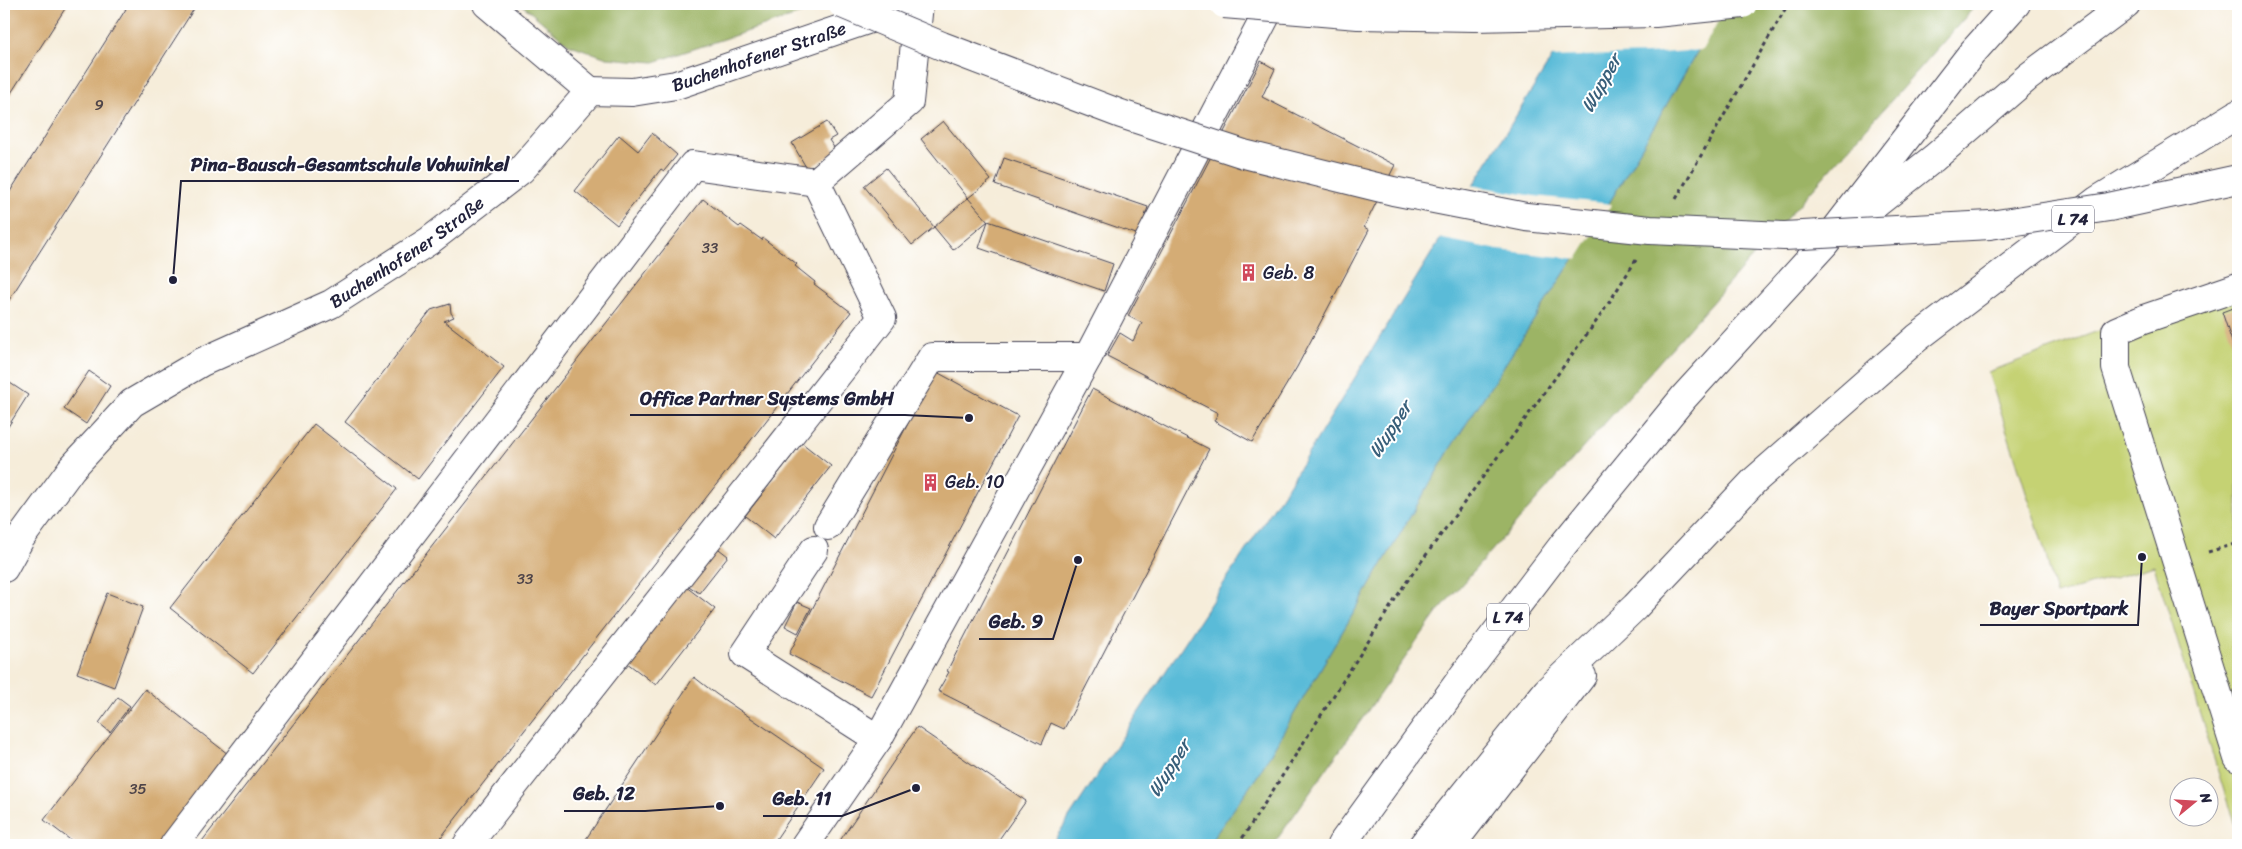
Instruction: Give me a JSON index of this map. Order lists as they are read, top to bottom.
{
  "streets": {
    "main road": ["Buchenhofener Straße", "L 74"]
  },
  "water": ["Wupper"],
  "places": {
    "building": ["Geb. 8", "Geb. 10"],
    "other": [
      "Pina-Bausch-Gesamtschule Vohwinkel",
      "Office Partner Systems GmbH",
      "Bayer Sportpark",
      "Geb. 9",
      "Geb. 11",
      "Geb. 12"
    ]
  },
  "house_numbers": [
    "9",
    "33",
    "33",
    "35"
  ],
  "north": "right"
}
